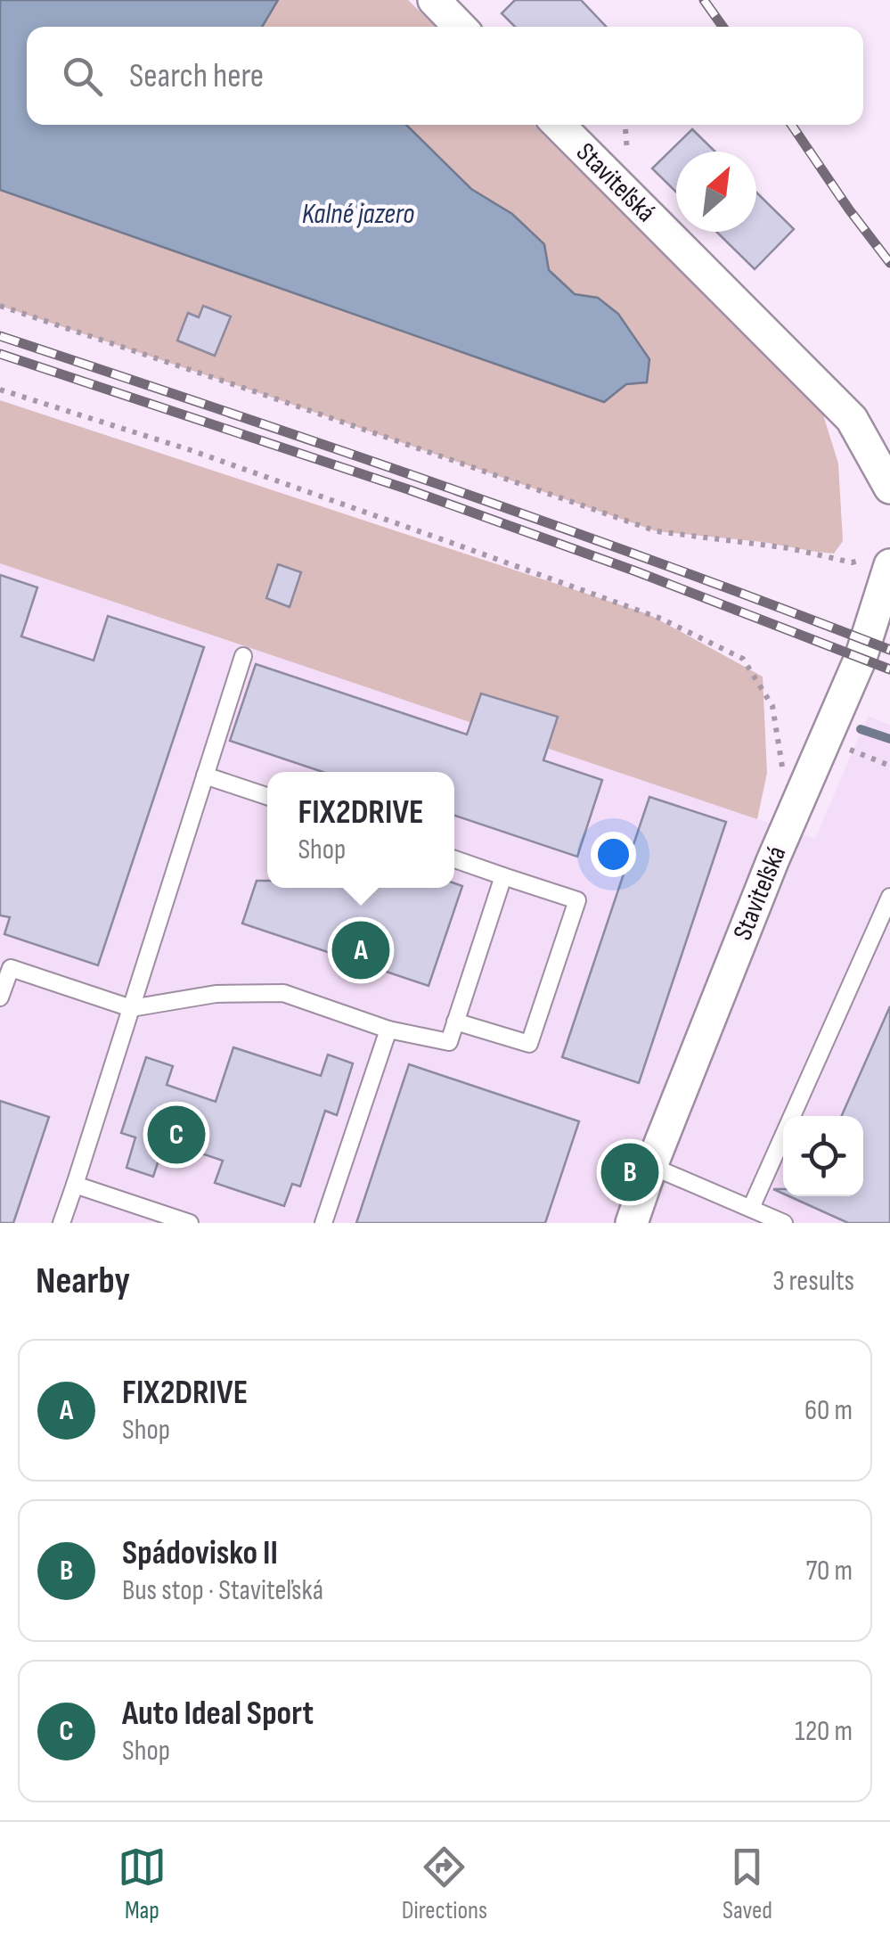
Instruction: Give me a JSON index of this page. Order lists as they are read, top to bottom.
{
  "streets": {
    "street": ["Staviteľská"]
  },
  "water": ["Kalné jazero"],
  "north": "top right",
  "page": {
    "search": "Search here",
    "popup": ["FIX2DRIVE", "Shop"],
    "pins": ["A", "C", "B"],
    "heading": ["Nearby", "3 results"],
    "list": [
      {
        "mark": "A",
        "name": "FIX2DRIVE",
        "note": "Shop",
        "value": "60 m"
      },
      {
        "mark": "B",
        "name": "Spádovisko II",
        "note": "Bus stop · Staviteľská",
        "value": "70 m"
      },
      {
        "mark": "C",
        "name": "Auto Ideal Sport",
        "note": "Shop",
        "value": "120 m"
      }
    ],
    "nav": ["Map", "Directions", "Saved"]
  }
}
